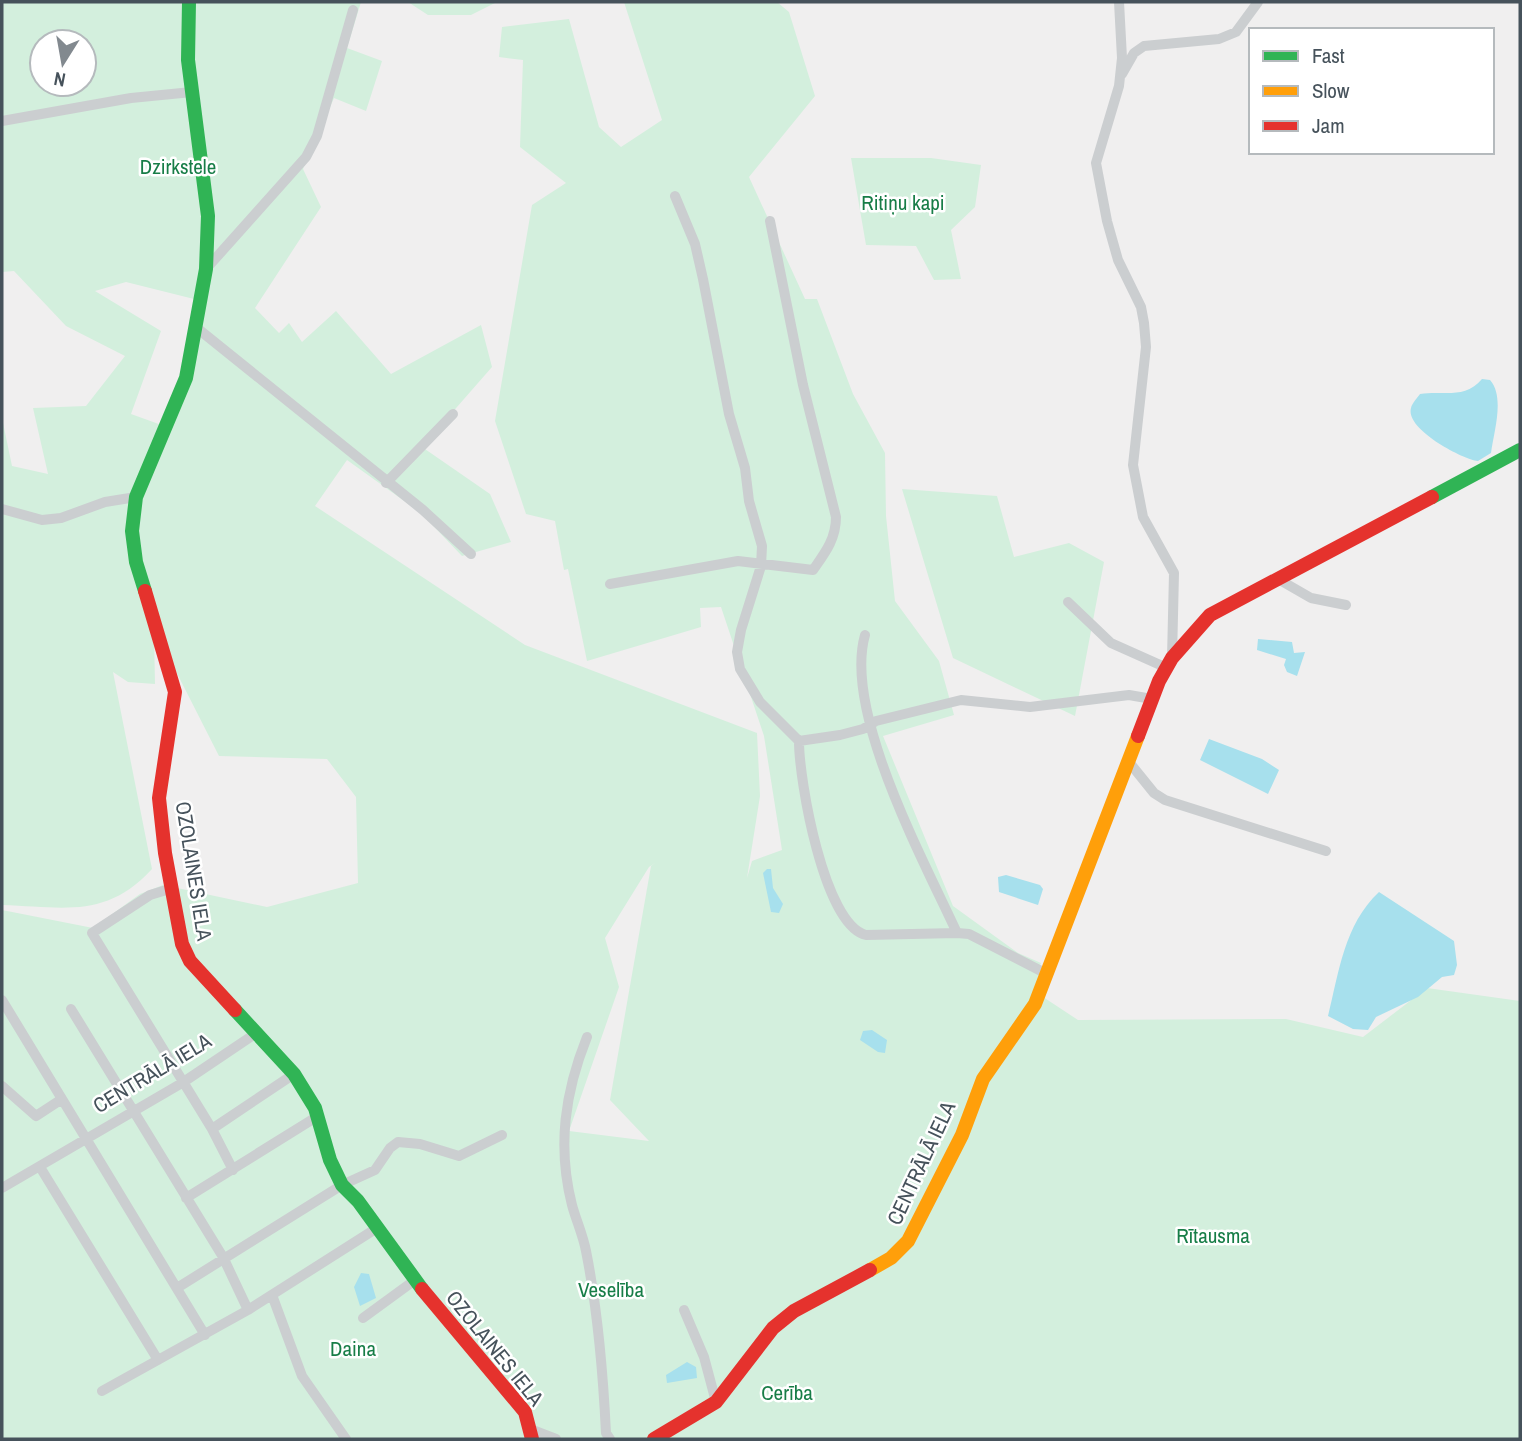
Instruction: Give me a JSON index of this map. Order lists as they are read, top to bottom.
{
  "streets": {
    "street": ["OZOLAINES IELA", "CENTRĀLĀ IELA"]
  },
  "crossings": [
    ["OZOLAINES IELA", "CENTRĀLĀ IELA"]
  ],
  "parks": [
    "Dzirkstele",
    "Ritiņu kapi",
    "Rītausma",
    "Veselība",
    "Daina",
    "Cerība"
  ],
  "legend": ["Fast", "Slow", "Jam"],
  "north": "bottom"
}
